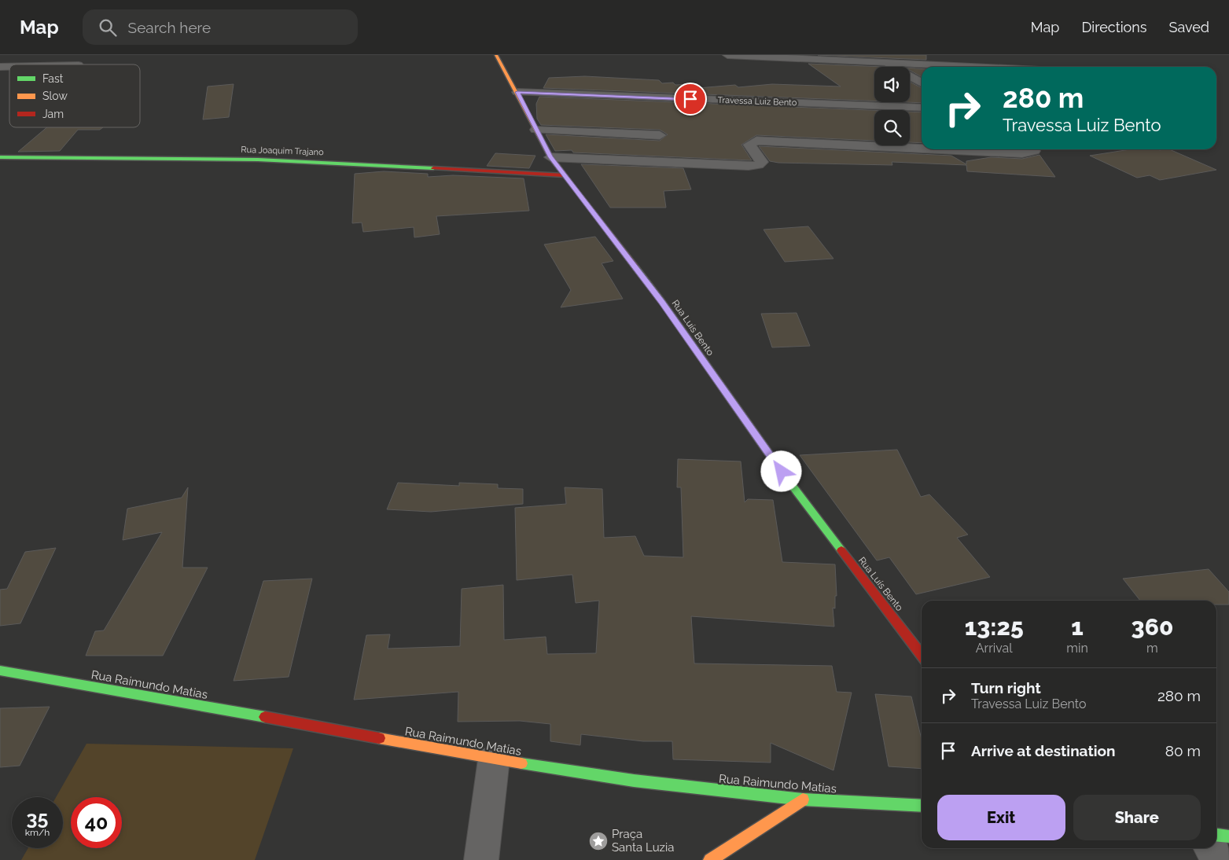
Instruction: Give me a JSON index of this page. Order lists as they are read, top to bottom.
{
  "streets": {
    "street": [
      "Travessa Luiz Bento",
      "Rua Joaquim Trajano",
      "Rua Luís Bento",
      "Rua Raimundo Matias"
    ]
  },
  "crossings": [
    ["Travessa Luiz Bento", "Rua Luís Bento"],
    ["Rua Joaquim Trajano", "Rua Luís Bento"]
  ],
  "places": {
    "place": ["Praça Santa Luzia"]
  },
  "legend": ["Fast", "Slow", "Jam"],
  "page": {
    "header": "Map",
    "search": "Search here",
    "nav": ["Map", "Directions", "Saved"],
    "turn": ["280 m", "Travessa Luiz Bento"],
    "eta": [
      "13:25",
      "Arrival",
      "1",
      "min",
      "360",
      "m"
    ],
    "list": [
      {
        "name": "Turn right",
        "note": "Travessa Luiz Bento",
        "value": "280 m"
      },
      {
        "name": "Arrive at destination",
        "value": "80 m"
      }
    ],
    "buttons": ["Exit", "Share"],
    "speed": "35 km/h",
    "limit": "40"
  }
}
